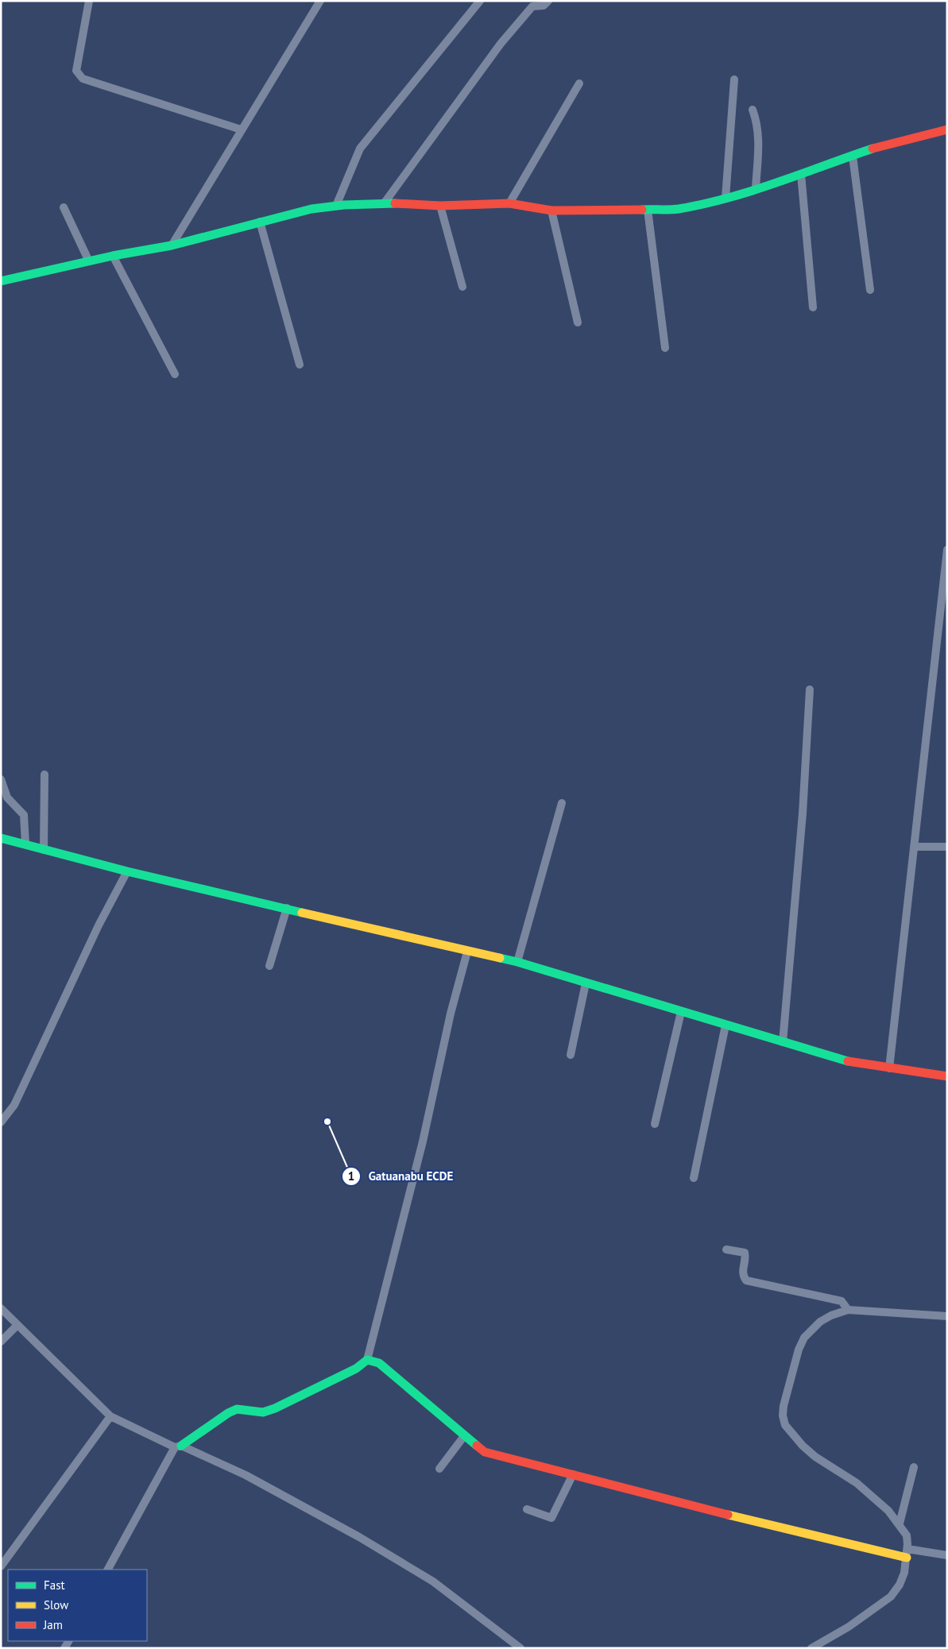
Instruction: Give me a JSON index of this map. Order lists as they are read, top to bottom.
{
  "places": ["Gatuanabu ECDE"],
  "legend": ["Fast", "Slow", "Jam"]
}
